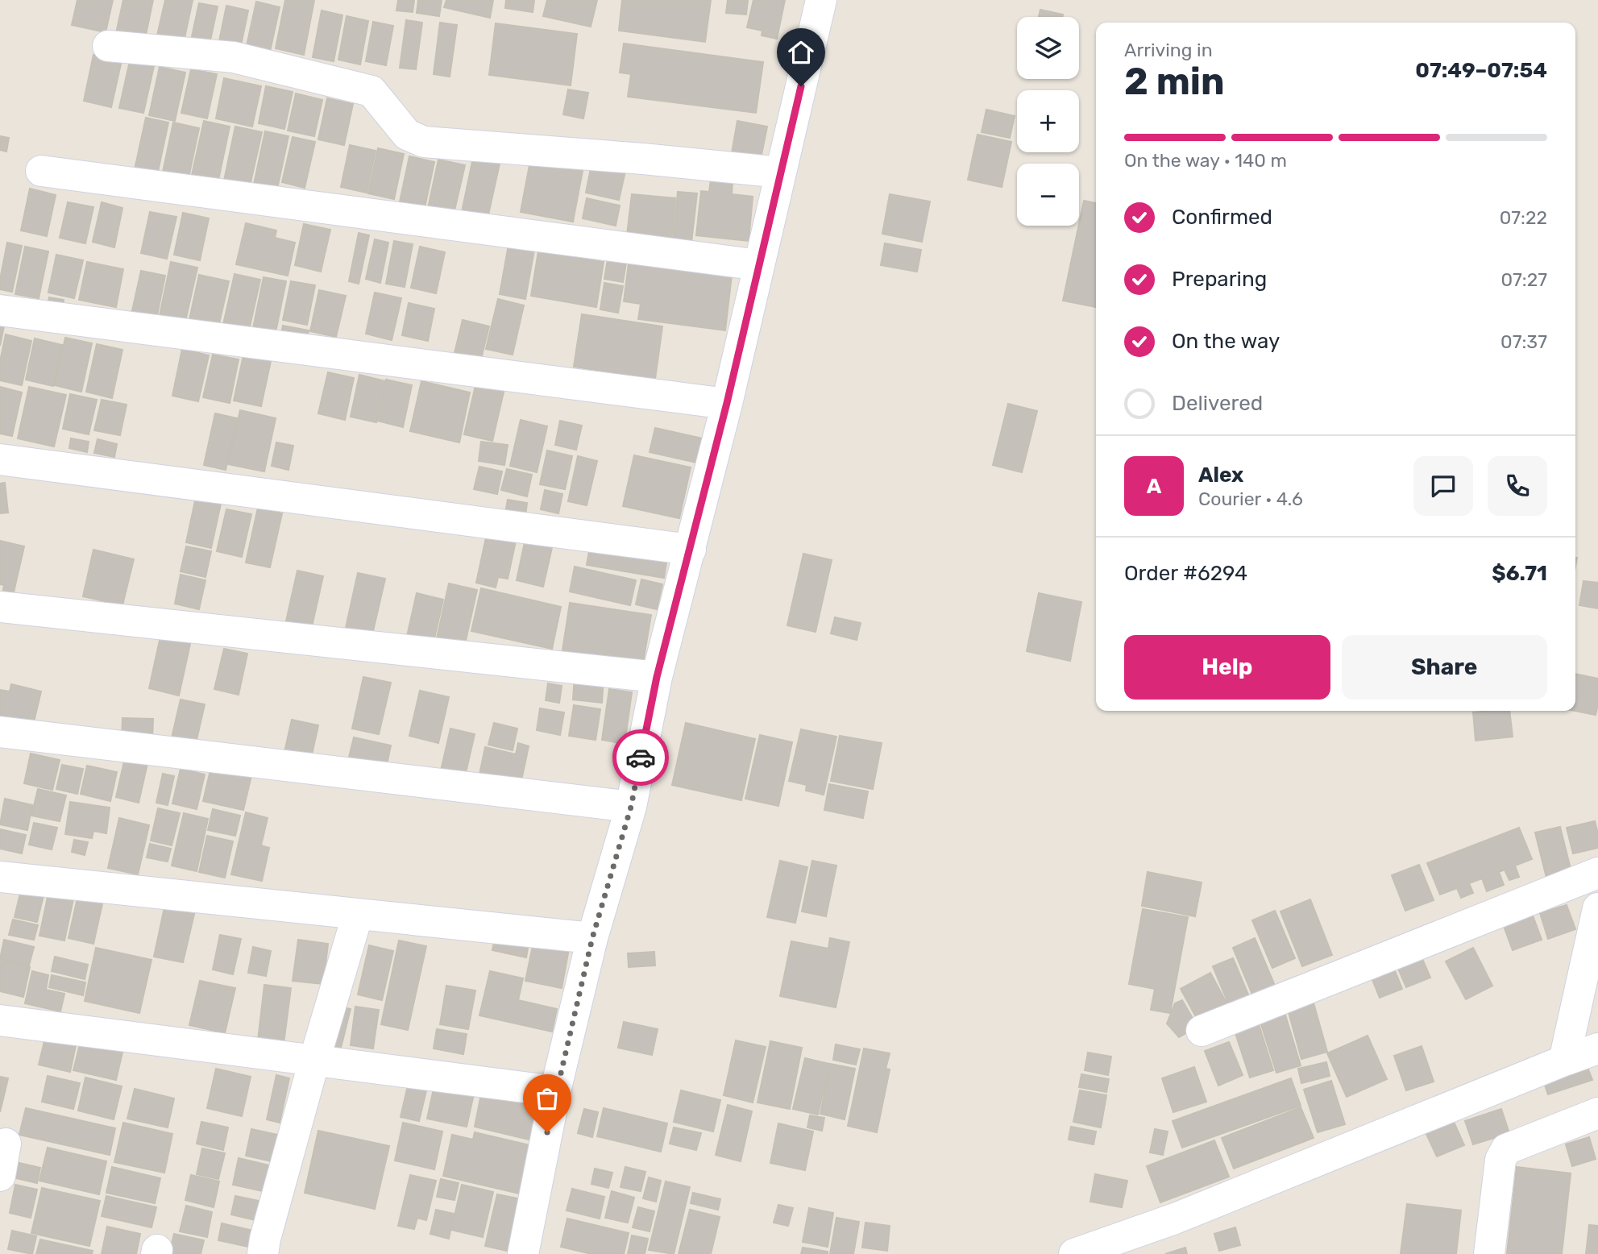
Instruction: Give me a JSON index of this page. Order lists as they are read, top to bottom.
{
  "page": {
    "map_buttons": ["+", "−"],
    "heading": ["2 min", "Arriving in", "07:49–07:54"],
    "panel": [
      "Alex",
      "Courier · 4.6",
      "Order #6294",
      "$6.71"
    ],
    "bar": "On the way · 140 m",
    "list": [
      ["Confirmed", "07:22"],
      ["Preparing", "07:27"],
      ["On the way", "07:37"],
      "Delivered"
    ],
    "round": "A",
    "buttons": ["Help", "Share"]
  }
}
